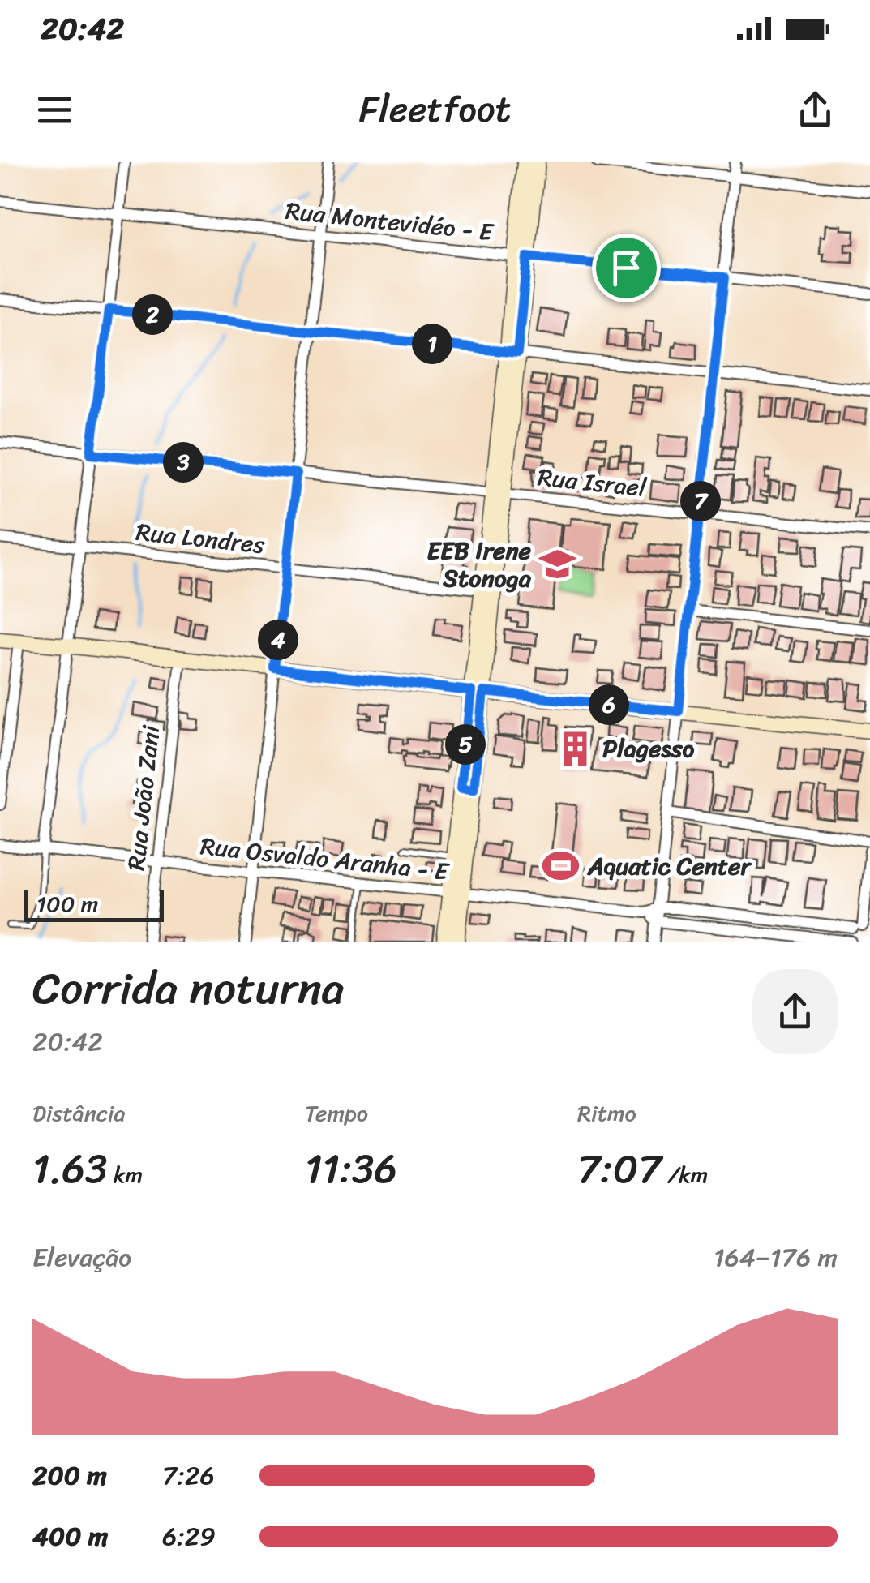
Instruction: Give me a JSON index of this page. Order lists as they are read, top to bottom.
{
  "streets": {
    "street": [
      "Rua Montevidéo - E",
      "Rua Israel",
      "Rua Londres",
      "Rua João Zani",
      "Rua Osvaldo Aranha - E"
    ]
  },
  "crossings": [
    ["Rua João Zani", "Rua Osvaldo Aranha - E"]
  ],
  "places": {
    "school or university": ["EEB Irene Stonoga"],
    "building": ["Plagesso"],
    "sports": ["Aquatic Center"]
  },
  "scale_bar": "100 m",
  "page": {
    "status": "20:42",
    "header": "Fleetfoot",
    "pins": [
      "2",
      "1",
      "3",
      "7",
      "4",
      "6",
      "5"
    ],
    "scale": "100 m",
    "heading": ["Corrida noturna", "20:42"],
    "stats": [
      ["Distância", "1.63 km"],
      ["Tempo", "11:36"],
      ["Ritmo", "7:07 /km"]
    ],
    "chart": ["Elevação", "164–176 m"],
    "list": [
      {
        "name": "200 m",
        "note": "7:26"
      },
      {
        "name": "400 m",
        "note": "6:29"
      }
    ]
  }
}
